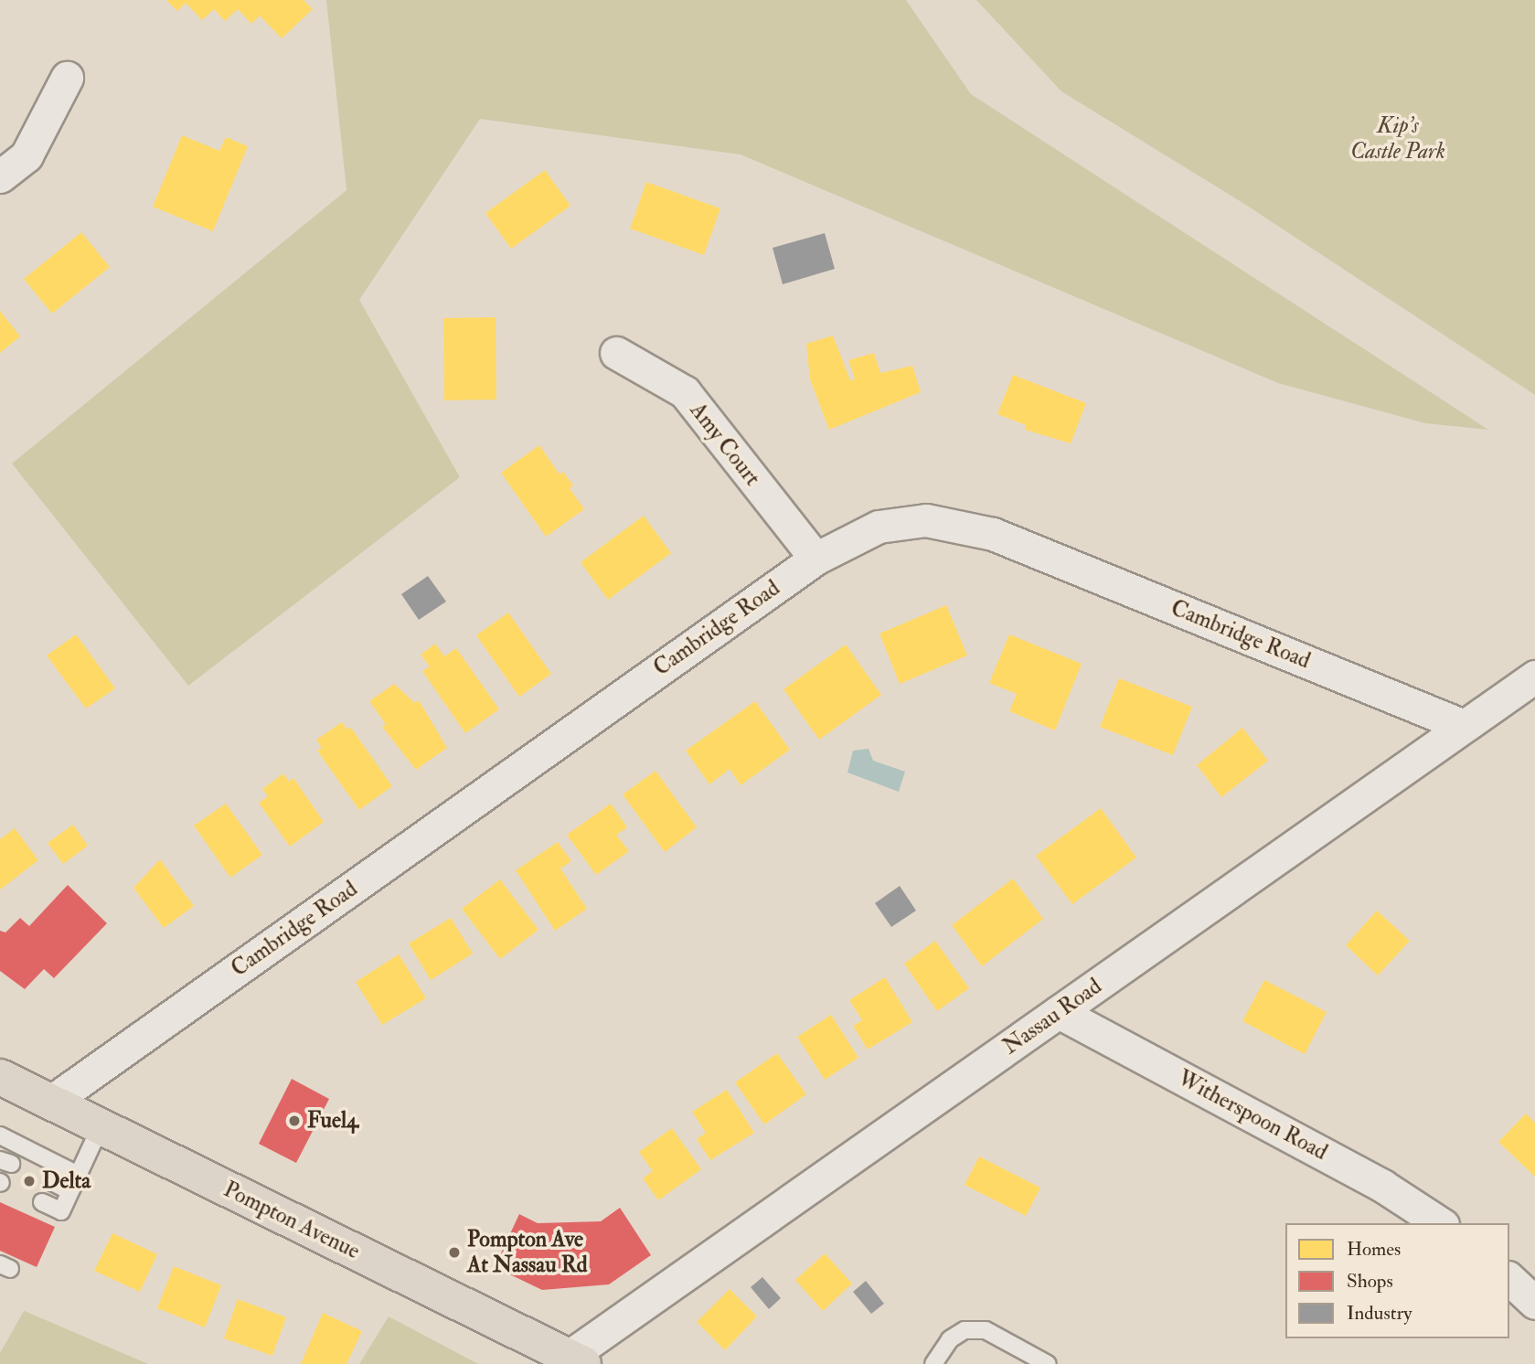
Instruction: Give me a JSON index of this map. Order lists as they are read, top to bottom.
{
  "streets": {
    "main road": ["Pompton Avenue"],
    "street": [
      "Amy Court",
      "Cambridge Road",
      "Nassau Road",
      "Witherspoon Road"
    ]
  },
  "crossings": [
    ["Amy Court", "Cambridge Road"],
    ["Cambridge Road", "Nassau Road"],
    ["Cambridge Road", "Pompton Avenue"],
    ["Nassau Road", "Witherspoon Road"],
    ["Nassau Road", "Pompton Avenue"]
  ],
  "parks": ["Kip's Castle Park"],
  "places": ["Fuel4", "Delta", "Pompton Ave At Nassau Rd"],
  "legend": ["Homes", "Shops", "Industry"]
}
